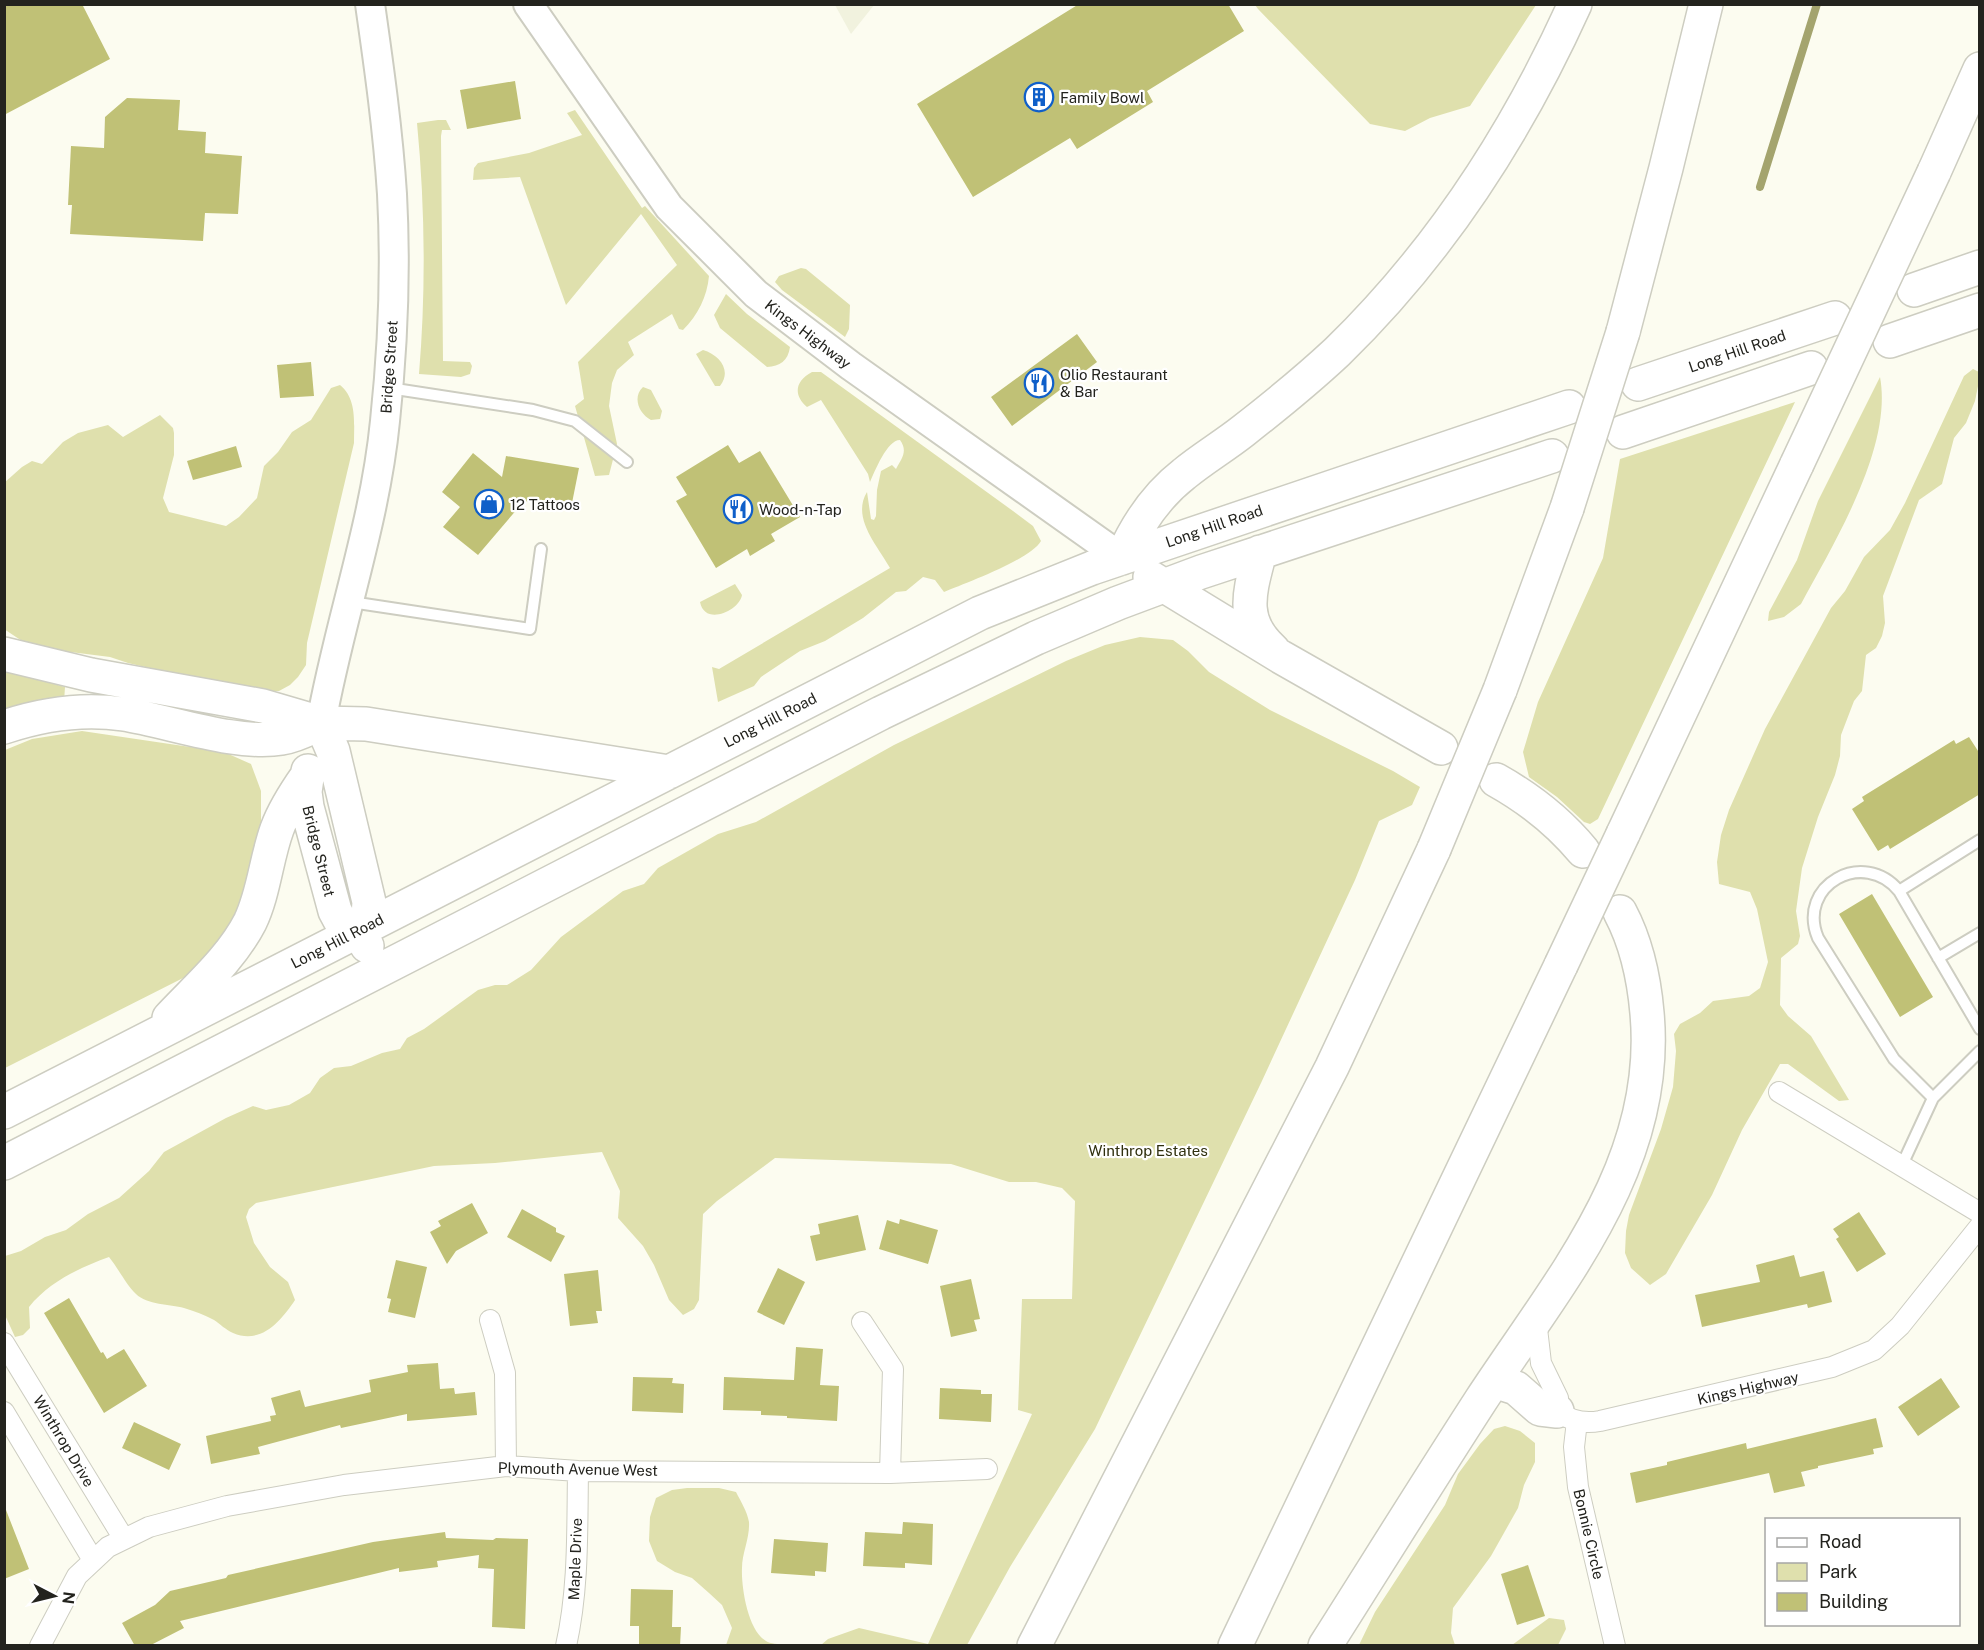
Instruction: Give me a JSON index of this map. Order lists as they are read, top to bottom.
{
  "streets": {
    "highway": ["Kings Highway", "Long Hill Road", "Bridge Street"],
    "street": [
      "Winthrop Drive",
      "Plymouth Avenue West",
      "Bonnie Circle",
      "Maple Drive"
    ]
  },
  "crossings": [
    ["Kings Highway", "Long Hill Road"],
    ["Kings Highway", "Bonnie Circle"],
    ["Long Hill Road", "Bridge Street"],
    ["Winthrop Drive", "Plymouth Avenue West"],
    ["Plymouth Avenue West", "Maple Drive"]
  ],
  "parks": ["Winthrop Estates"],
  "places": {
    "building": ["Family Bowl"],
    "restaurant": ["Olio Restaurant & Bar", "Wood-n-Tap"],
    "shop": ["12 Tattoos"]
  },
  "legend": ["Road", "Park", "Building"],
  "north": "right"
}
